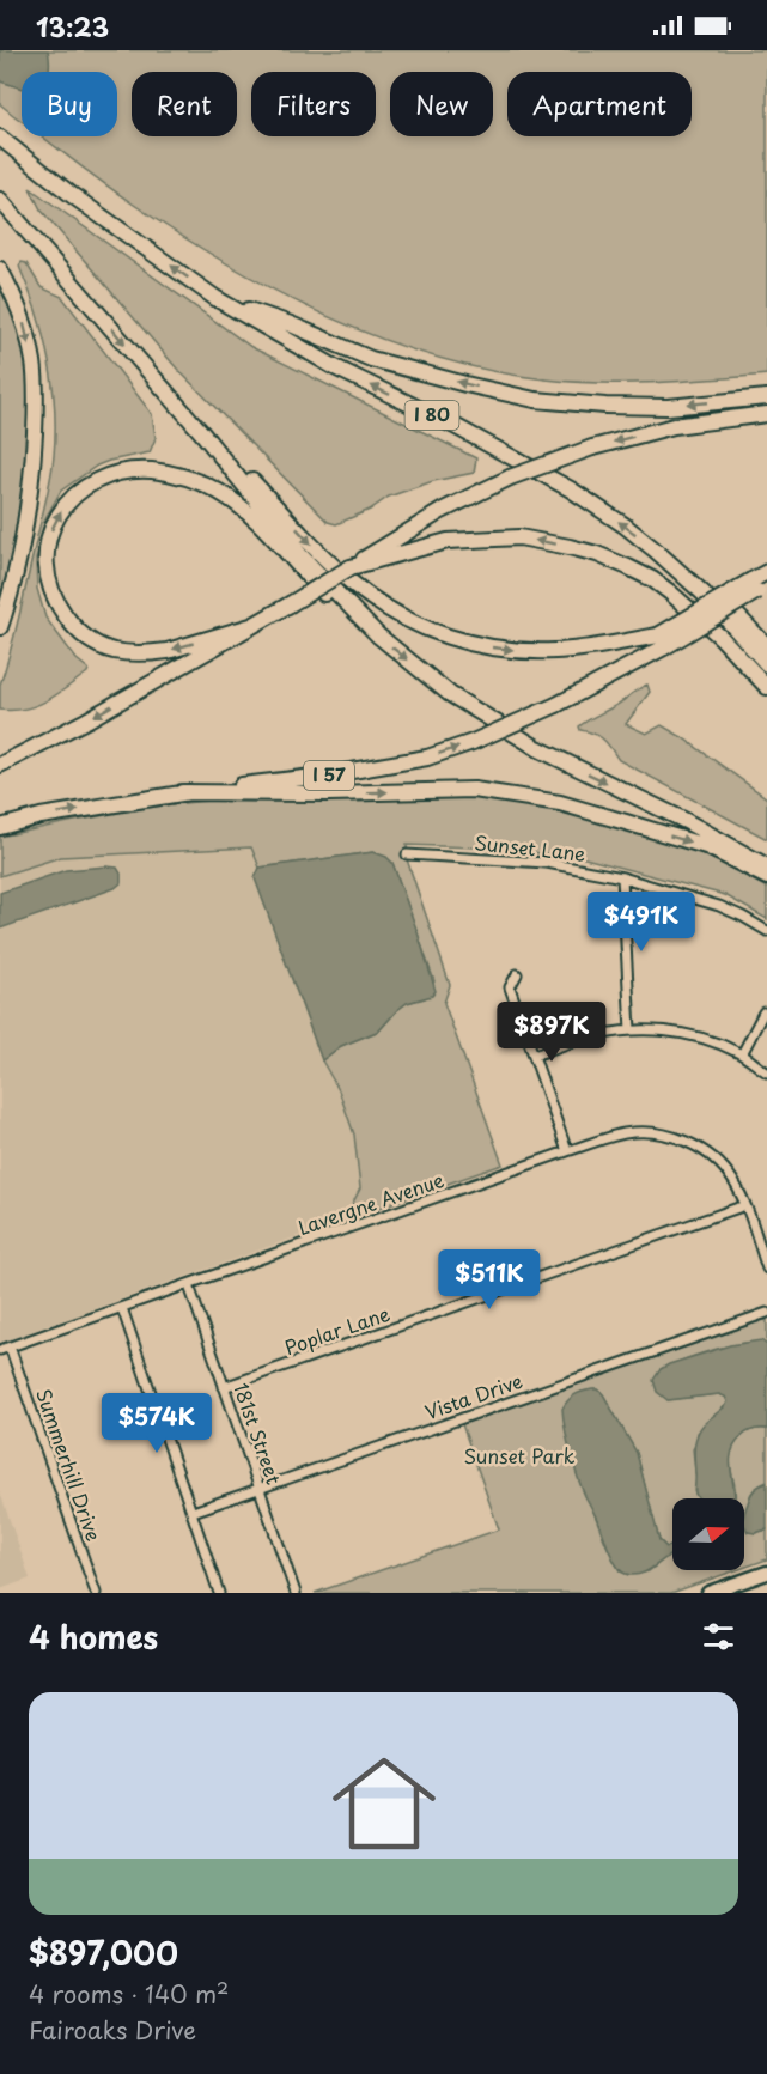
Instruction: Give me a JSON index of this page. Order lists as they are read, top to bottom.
{
  "streets": {
    "highway": ["I 80", "I 57"],
    "street": [
      "Sunset Lane",
      "Lavergne Avenue",
      "Poplar Lane",
      "Vista Drive",
      "181st Street",
      "Summerhill Drive"
    ]
  },
  "crossings": [
    ["Lavergne Avenue", "Poplar Lane"],
    ["Lavergne Avenue", "181st Street"],
    ["Lavergne Avenue", "Summerhill Drive"],
    ["Poplar Lane", "181st Street"],
    ["Vista Drive", "181st Street"]
  ],
  "parks": ["Sunset Park"],
  "north": "right",
  "page": {
    "status": "13:23",
    "chip": [
      "Buy",
      "Rent",
      "Filters",
      "New",
      "Apartment"
    ],
    "price": [
      "$491K",
      "$897K",
      "$511K",
      "$574K"
    ],
    "heading": "4 homes",
    "list": [
      {
        "name": "$897,000",
        "note": "4 rooms · 140 m² · Fairoaks Drive"
      }
    ]
  }
}
